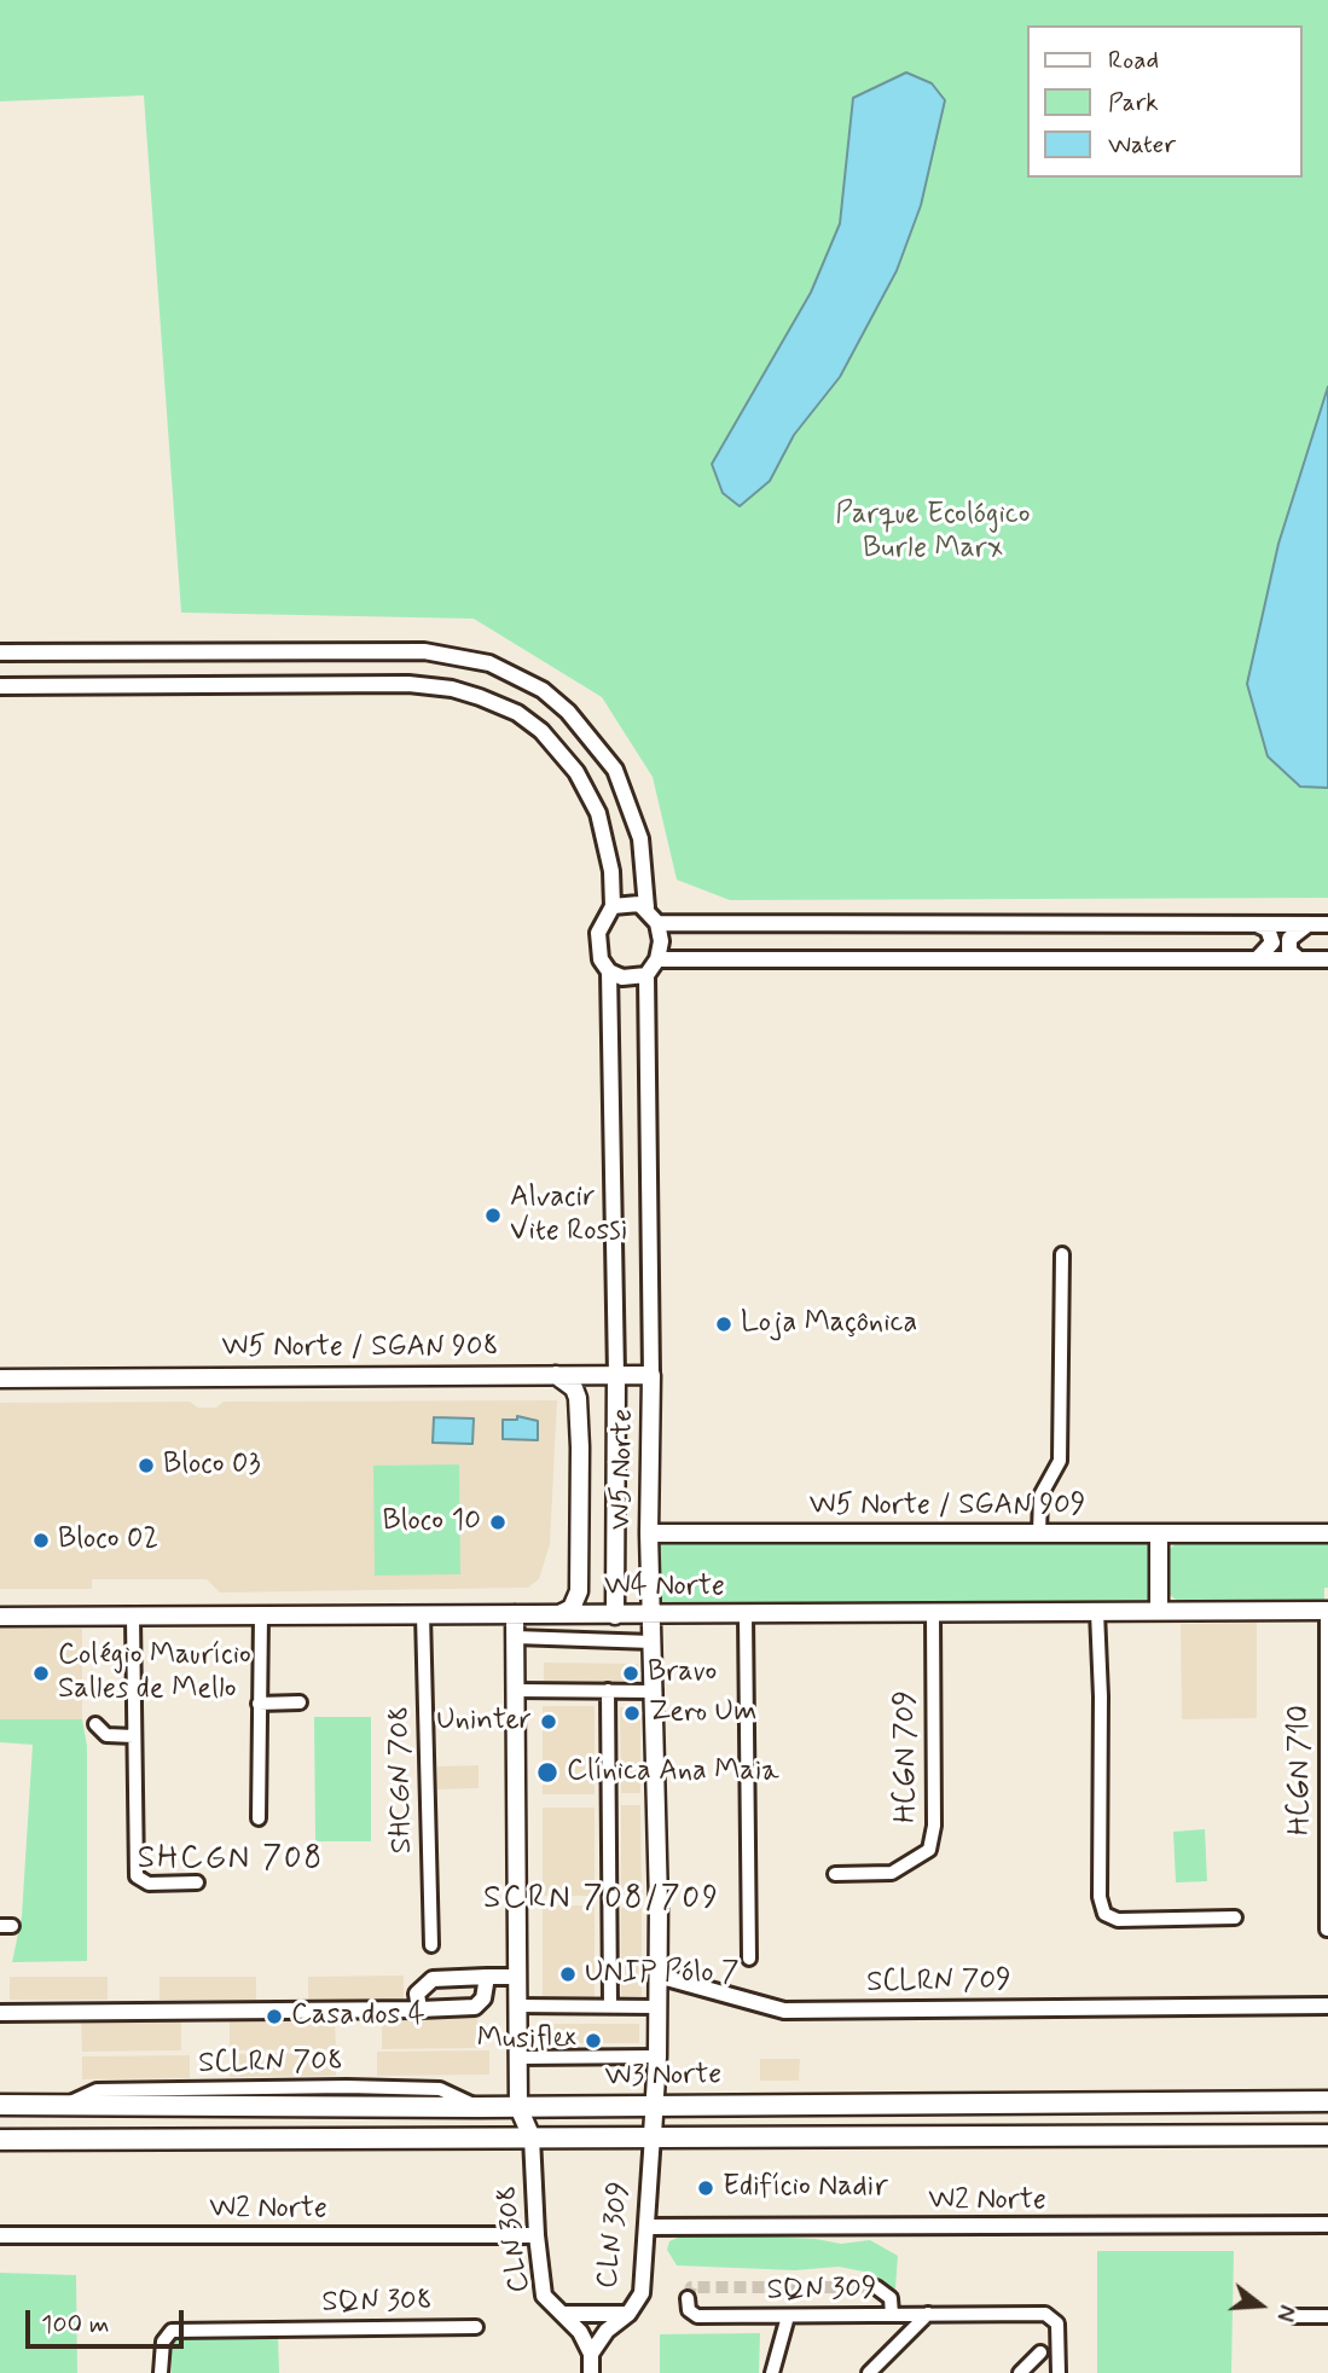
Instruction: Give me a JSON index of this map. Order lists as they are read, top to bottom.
{
  "streets": {
    "main road": [
      "W5 Norte / SGAN 908",
      "W5 Norte",
      "W5 Norte / SGAN 909",
      "W4 Norte",
      "W3 Norte",
      "CLN 309",
      "CLN 308"
    ],
    "street": [
      "HCGN 709",
      "HCGN 710",
      "SHCGN 708",
      "SCLRN 709",
      "SCLRN 708",
      "W2 Norte",
      "SQN 309",
      "SQN 308"
    ]
  },
  "crossings": [
    ["W5 Norte / SGAN 908", "W5 Norte"],
    ["W5 Norte", "W5 Norte / SGAN 909"],
    ["W5 Norte", "W4 Norte"],
    ["W4 Norte", "HCGN 709"],
    ["W4 Norte", "HCGN 710"],
    ["W4 Norte", "SHCGN 708"],
    ["SCLRN 708", "W3 Norte"],
    ["W3 Norte", "CLN 309"],
    ["W3 Norte", "CLN 308"],
    ["W2 Norte", "CLN 309"],
    ["W2 Norte", "CLN 308"],
    ["CLN 309", "CLN 308"]
  ],
  "districts": ["SHCGN 708", "SCRN 708/709"],
  "parks": ["Parque Ecológico Burle Marx"],
  "places": [
    "Alvacir Vite Rossi",
    "Loja Maçônica",
    "Bloco 03",
    "Bloco 10",
    "Bloco 02",
    "Colégio Maurício Salles de Mello",
    "Bravo",
    "Zero Um",
    "Uninter",
    "Clínica Ana Maia",
    "UNIP Pólo 7",
    "Casa dos 4",
    "Musiflex",
    "Edifício Nadir"
  ],
  "legend": ["Road", "Park", "Water"],
  "scale_bar": "100 m",
  "north": "right"
}
